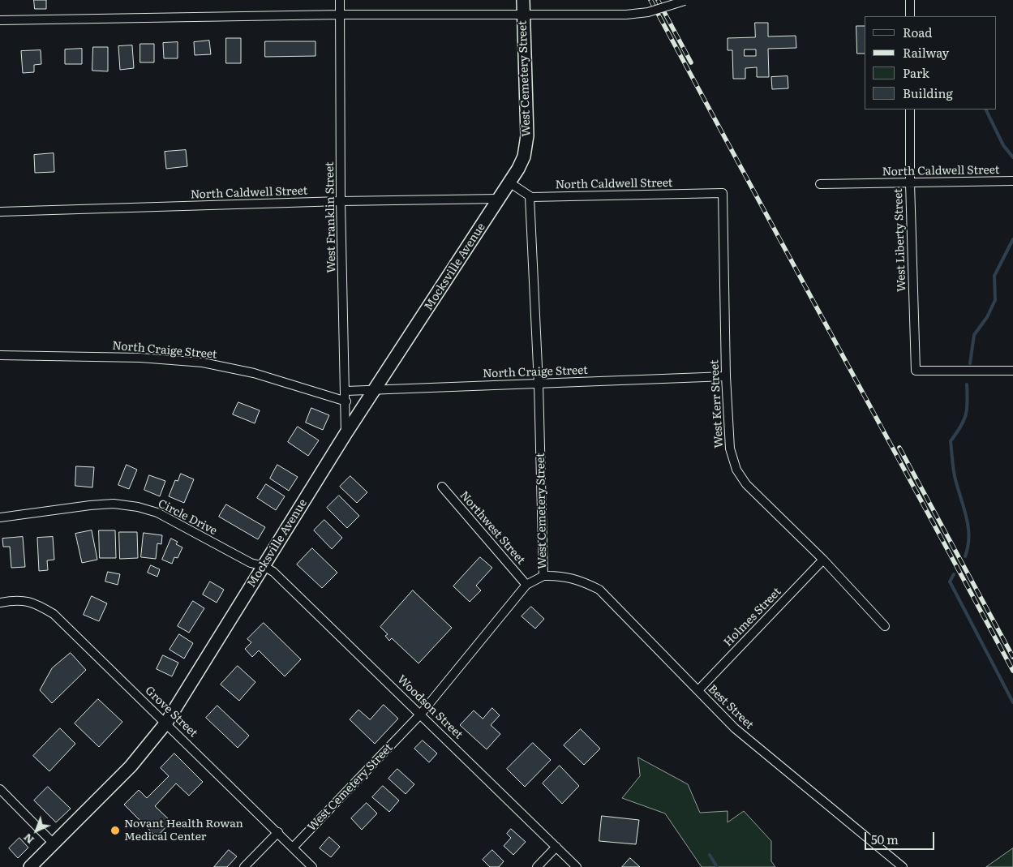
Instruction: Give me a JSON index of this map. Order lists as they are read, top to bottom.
{
  "streets": {
    "street": [
      "West Cemetery Street",
      "North Caldwell Street",
      "West Franklin Street",
      "West Liberty Street",
      "Mocksville Avenue",
      "North Craige Street",
      "West Kerr Street",
      "Circle Drive",
      "Northwest Street",
      "Holmes Street",
      "Woodson Street",
      "Best Street",
      "Grove Street"
    ]
  },
  "crossings": [
    ["West Cemetery Street", "North Caldwell Street"],
    ["West Cemetery Street", "Mocksville Avenue"],
    ["West Cemetery Street", "North Craige Street"],
    ["West Cemetery Street", "Northwest Street"],
    ["West Cemetery Street", "Woodson Street"],
    ["West Cemetery Street", "Best Street"],
    ["West Cemetery Street", "Grove Street"],
    ["North Caldwell Street", "West Franklin Street"],
    ["North Caldwell Street", "West Liberty Street"],
    ["North Caldwell Street", "Mocksville Avenue"],
    ["North Caldwell Street", "West Kerr Street"],
    ["West Franklin Street", "Mocksville Avenue"],
    ["West Franklin Street", "North Craige Street"],
    ["Mocksville Avenue", "North Craige Street"],
    ["Mocksville Avenue", "Circle Drive"],
    ["Mocksville Avenue", "Woodson Street"],
    ["Mocksville Avenue", "Grove Street"],
    ["North Craige Street", "West Kerr Street"],
    ["West Kerr Street", "Holmes Street"],
    ["Circle Drive", "Woodson Street"],
    ["Holmes Street", "Best Street"]
  ],
  "places": ["Novant Health Rowan Medical Center"],
  "legend": [
    "Road",
    "Railway",
    "Park",
    "Building"
  ],
  "scale_bar": "50 m",
  "north": "bottom left"
}
